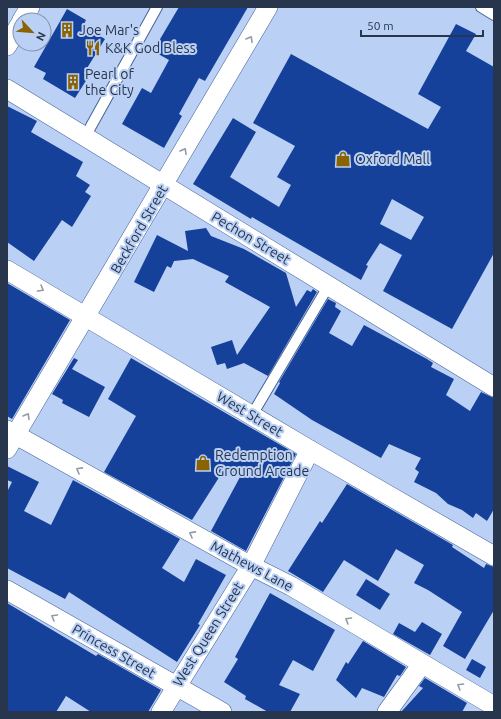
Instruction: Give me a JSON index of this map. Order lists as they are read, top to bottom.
{
  "streets": {
    "street": [
      "Beckford Street",
      "Pechon Street",
      "West Street",
      "Mathews Lane",
      "West Queen Street",
      "Princess Street"
    ]
  },
  "crossings": [
    ["Beckford Street", "Pechon Street"],
    ["Beckford Street", "West Street"],
    ["Beckford Street", "Mathews Lane"],
    ["West Street", "West Queen Street"],
    ["Mathews Lane", "West Queen Street"],
    ["West Queen Street", "Princess Street"]
  ],
  "one_way": ["Beckford Street", "Mathews Lane", "Princess Street"],
  "places": {
    "building": ["Joe Mar's", "Pearl of the City"],
    "restaurant": ["K&K God Bless"],
    "shop": ["Oxford Mall", "Redemption Ground Arcade"]
  },
  "scale_bar": "50 m",
  "north": "bottom right"
}
